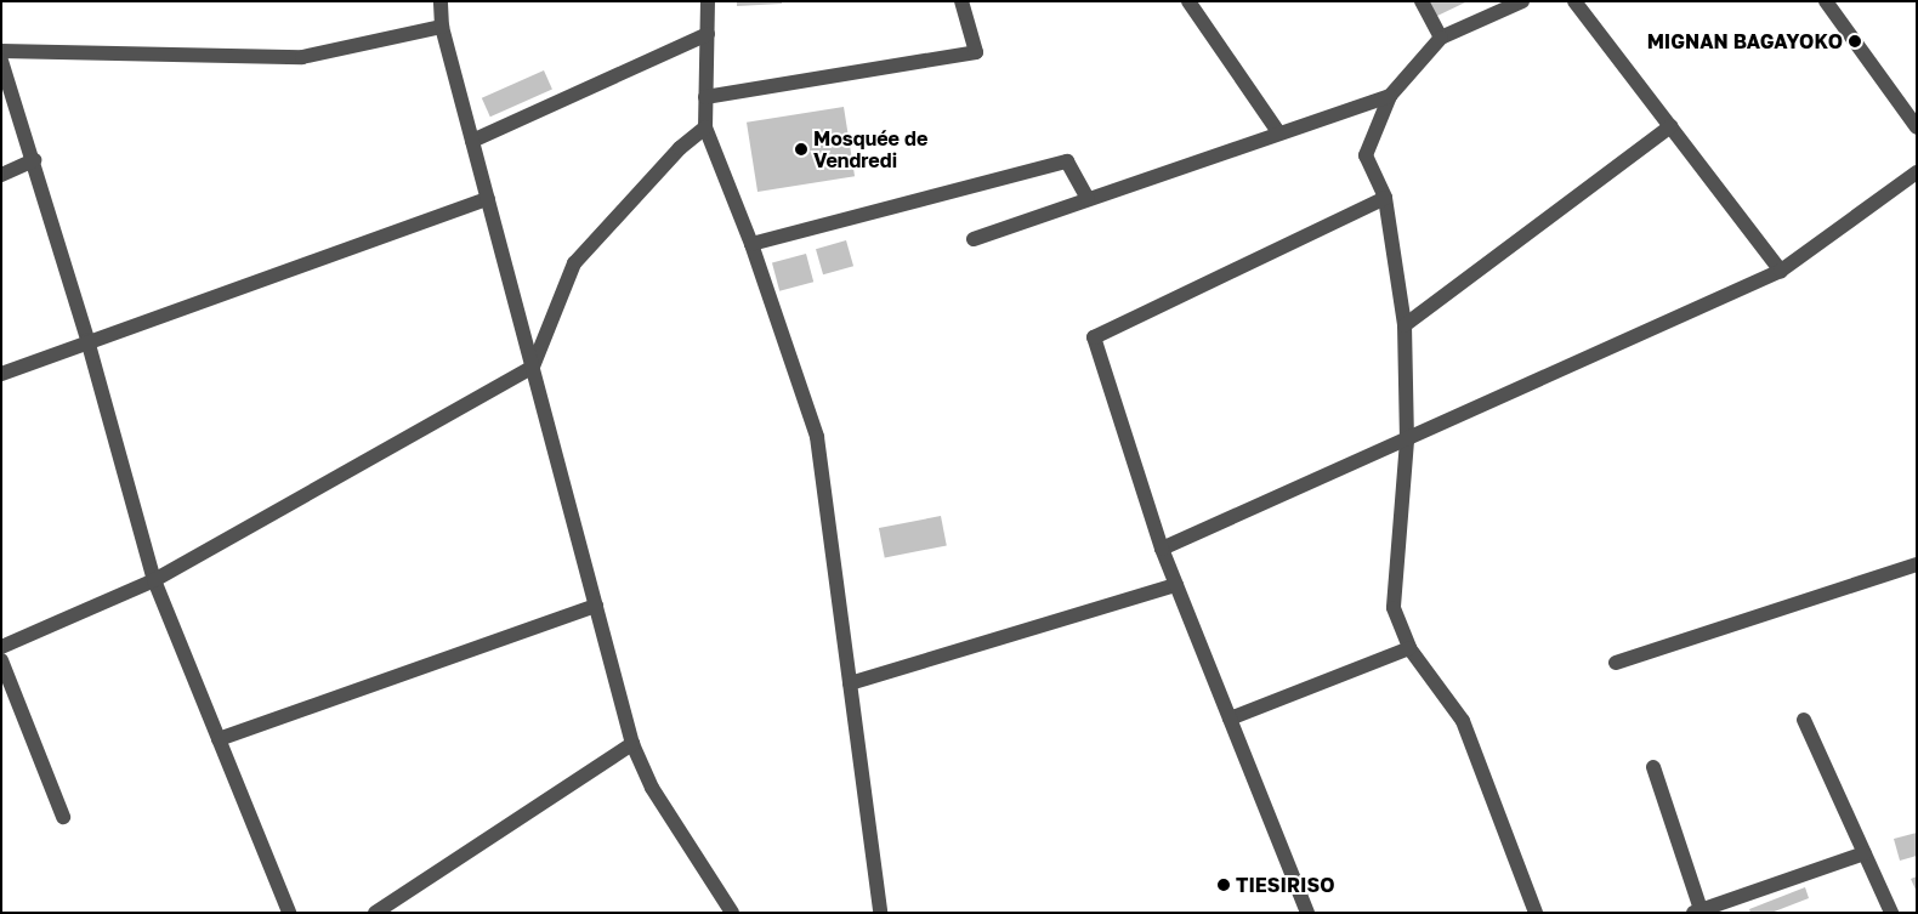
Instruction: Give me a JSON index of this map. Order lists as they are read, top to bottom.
{
  "places": ["MIGNAN BAGAYOKO", "Mosquée de Vendredi", "TIESIRISO"]
}
